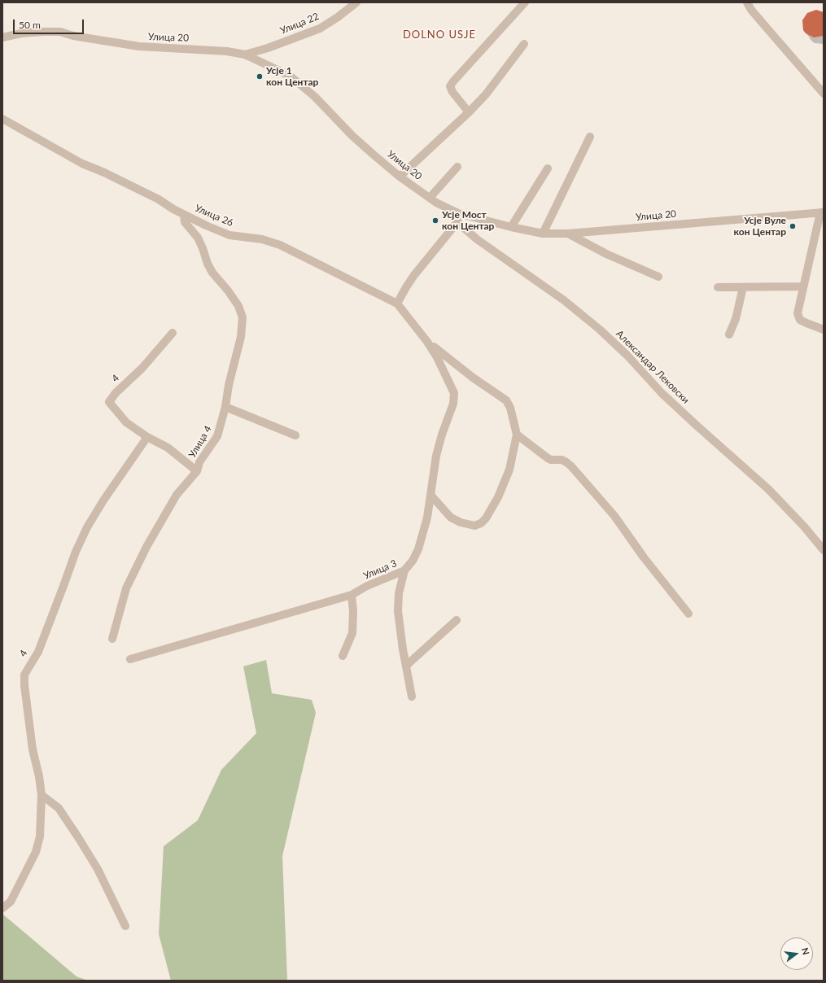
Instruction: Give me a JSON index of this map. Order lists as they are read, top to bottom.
{
  "streets": {
    "street": [
      "Улица 22",
      "Улица 20",
      "Улица 26",
      "Александар Лековски",
      "4",
      "Улица 4",
      "Улица 3"
    ]
  },
  "crossings": [
    ["Улица 22", "Улица 20"],
    ["Улица 20", "Александар Лековски"],
    ["Улица 26", "Улица 4"],
    ["Улица 26", "Улица 3"],
    ["4", "Улица 4"]
  ],
  "districts": ["DOLNO USJE"],
  "places": ["Усје 1 кон Центар", "Усје Мост кон Центар", "Усје Вуле кон Центар"],
  "scale_bar": "50 m",
  "north": "right"
}
